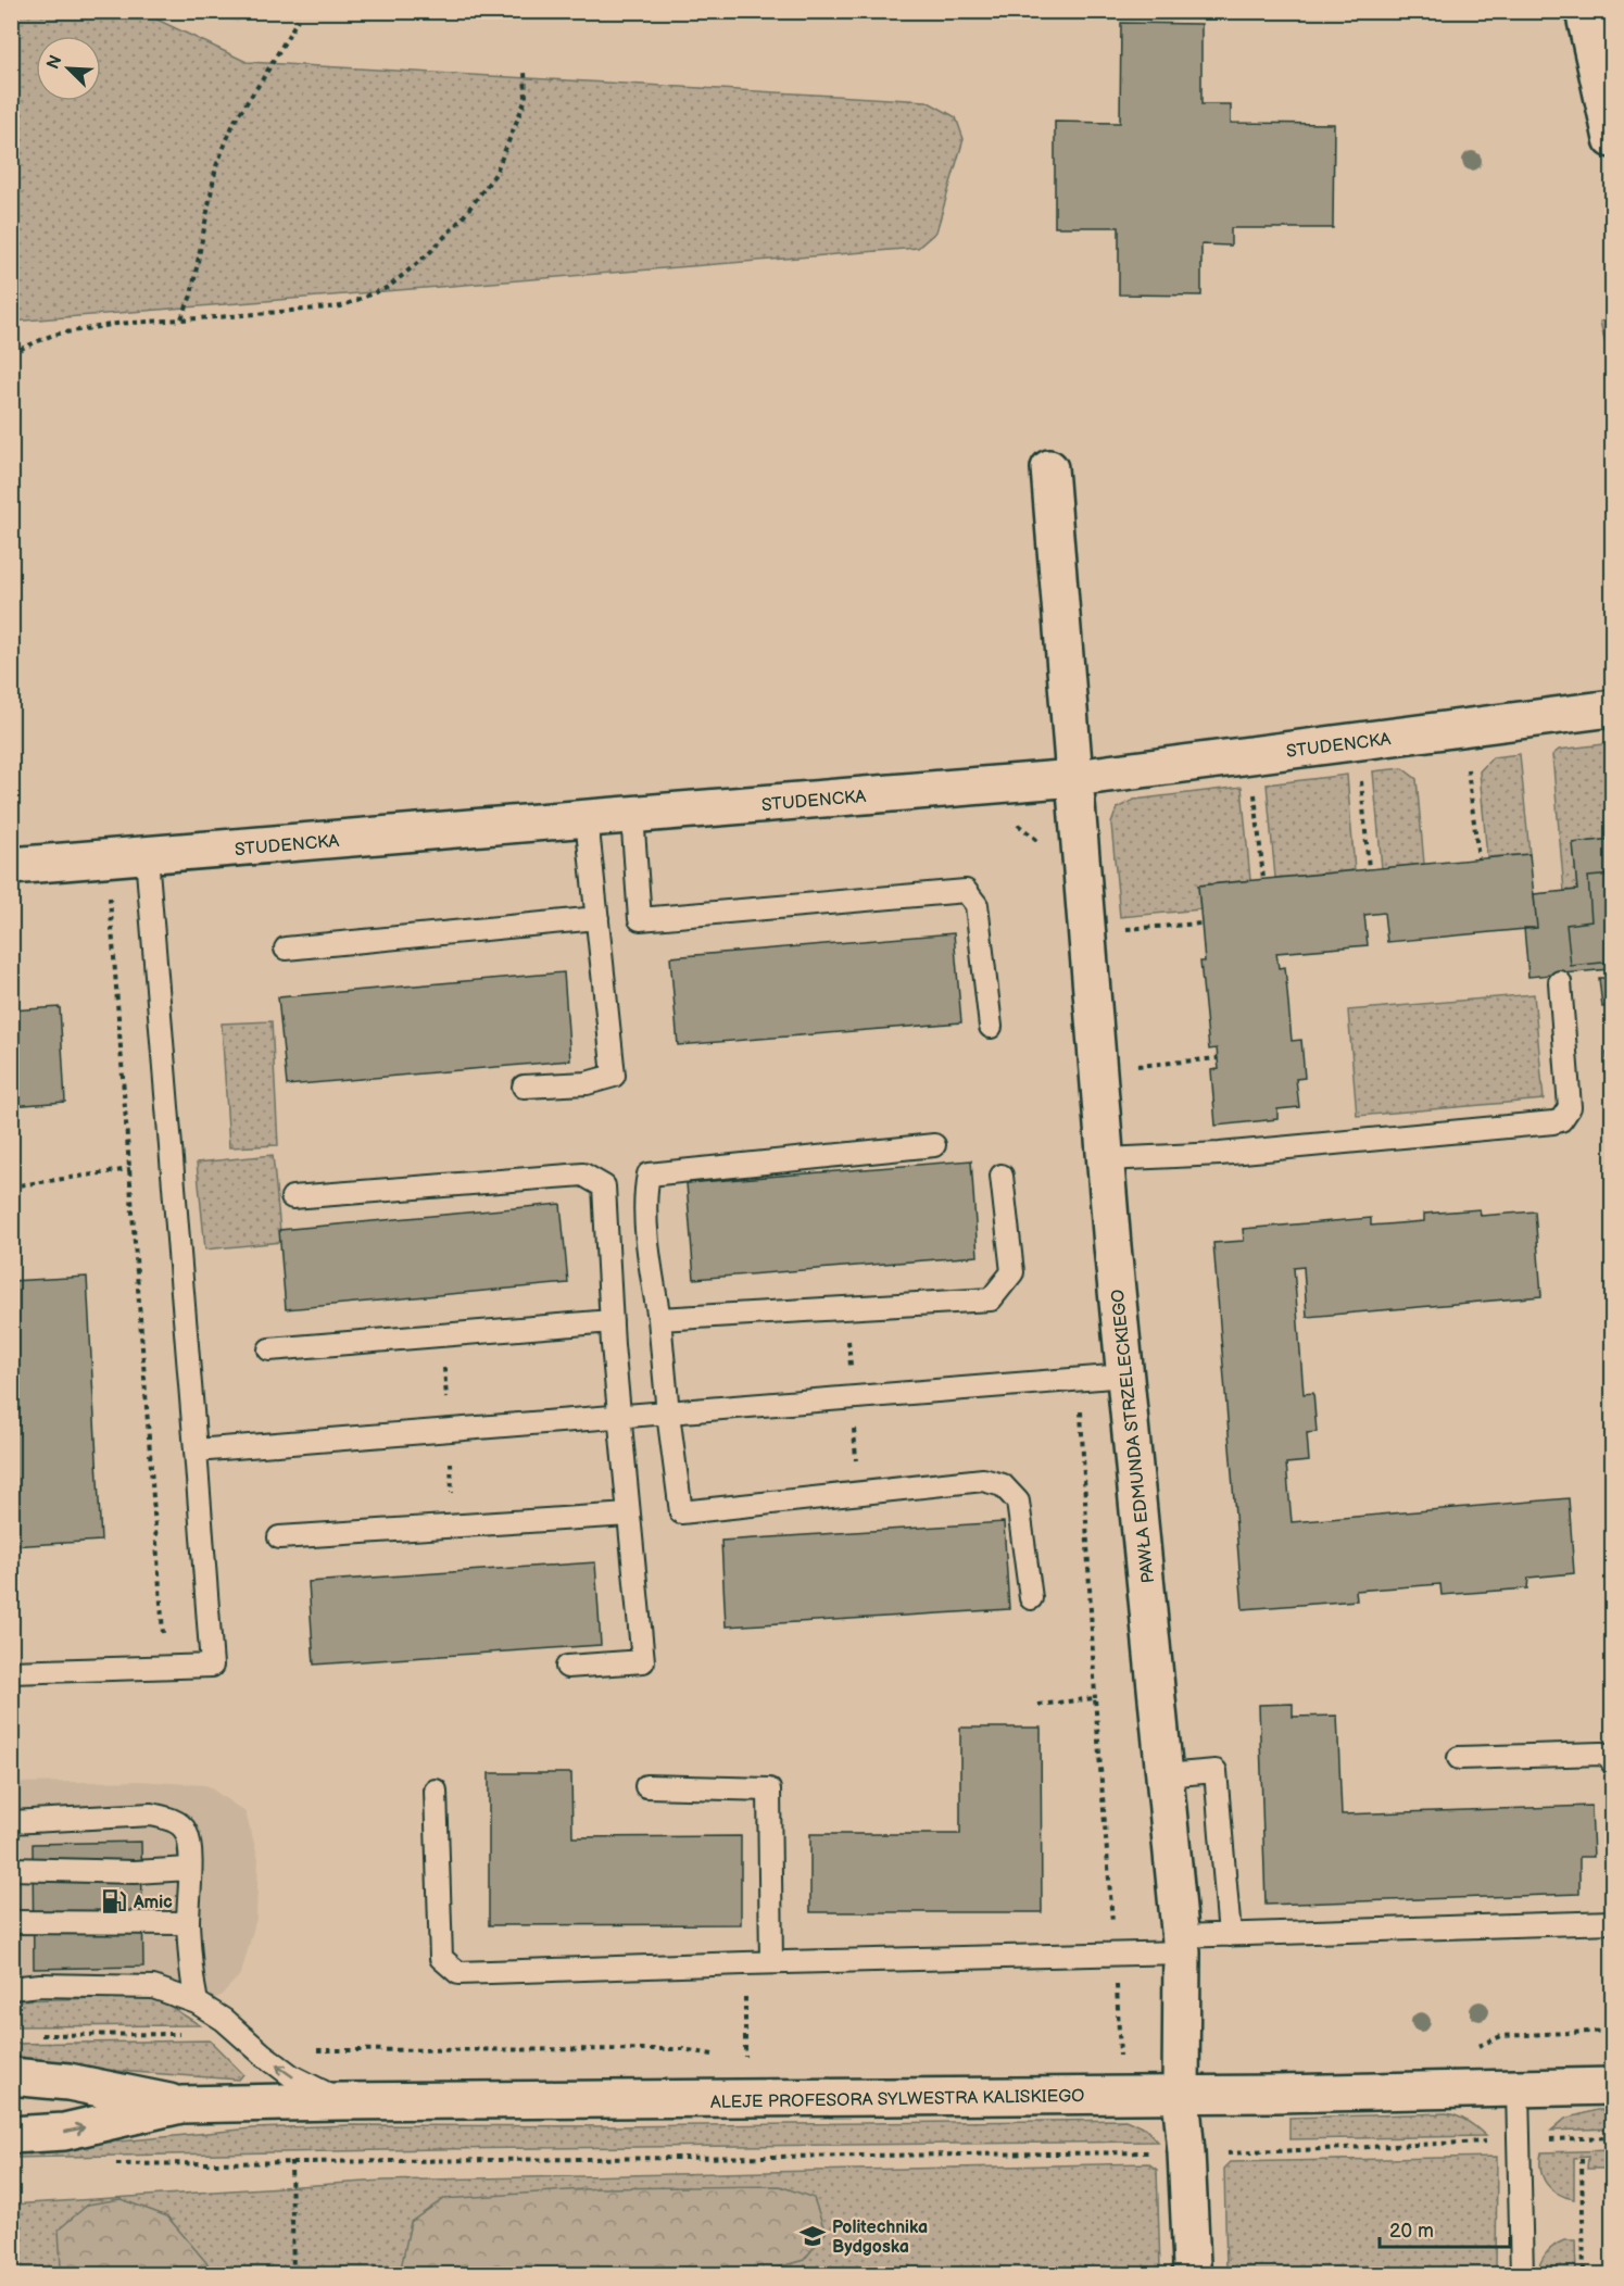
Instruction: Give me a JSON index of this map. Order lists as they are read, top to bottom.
{
  "streets": {
    "street": ["STUDENCKA", "PAWŁA EDMUNDA STRZELECKIEGO", "ALEJE PROFESORA SYLWESTRA KALISKIEGO"]
  },
  "crossings": [
    ["STUDENCKA", "PAWŁA EDMUNDA STRZELECKIEGO"],
    ["PAWŁA EDMUNDA STRZELECKIEGO", "ALEJE PROFESORA SYLWESTRA KALISKIEGO"]
  ],
  "places": {
    "fuel station": ["Amic"],
    "school or university": ["Politechnika Bydgoska"]
  },
  "scale_bar": "20 m",
  "north": "top left"
}
